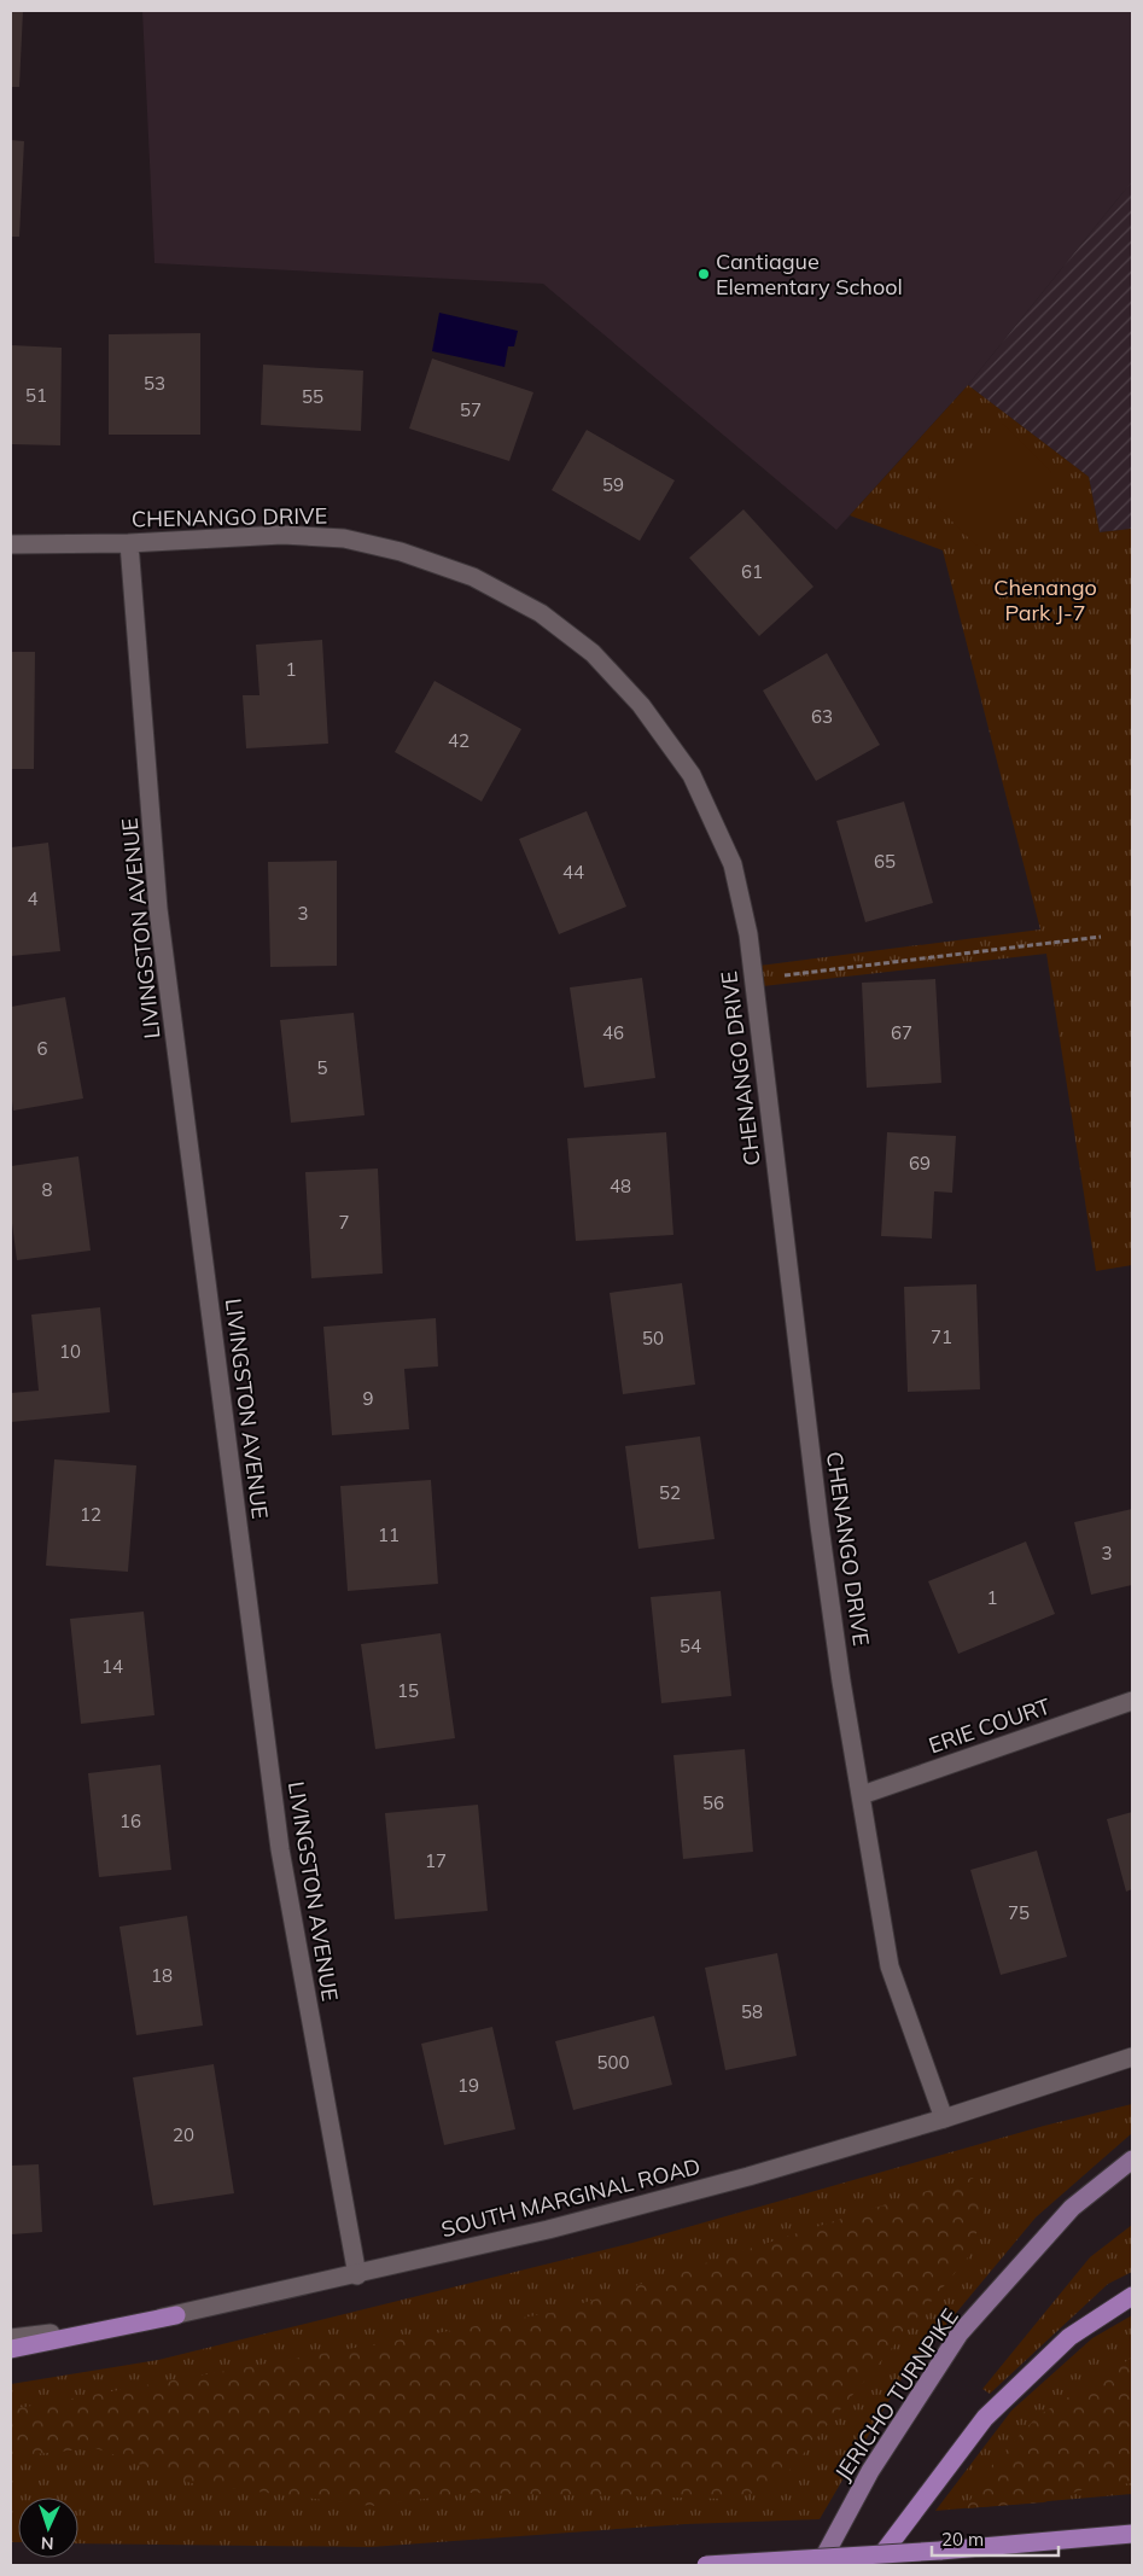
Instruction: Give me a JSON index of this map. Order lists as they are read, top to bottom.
{
  "streets": {
    "main road": ["JERICHO TURNPIKE"],
    "street": [
      "CHENANGO DRIVE",
      "LIVINGSTON AVENUE",
      "ERIE COURT",
      "SOUTH MARGINAL ROAD"
    ]
  },
  "crossings": [
    ["CHENANGO DRIVE", "LIVINGSTON AVENUE"],
    ["CHENANGO DRIVE", "ERIE COURT"],
    ["CHENANGO DRIVE", "SOUTH MARGINAL ROAD"],
    ["LIVINGSTON AVENUE", "SOUTH MARGINAL ROAD"]
  ],
  "parks": ["Chenango Park J-7"],
  "places": ["Cantiague Elementary School"],
  "house_numbers": [
    "53",
    "51",
    "55",
    "57",
    "59",
    "61",
    "1",
    "63",
    "42",
    "65",
    "44",
    "4",
    "3",
    "46",
    "67",
    "6",
    "5",
    "69",
    "48",
    "8",
    "7",
    "71",
    "50",
    "10",
    "9",
    "52",
    "12",
    "11",
    "3",
    "1",
    "54",
    "14",
    "15",
    "56",
    "16",
    "17",
    "75",
    "18",
    "58",
    "500",
    "19",
    "20"
  ],
  "scale_bar": "20 m",
  "north": "bottom"
}
